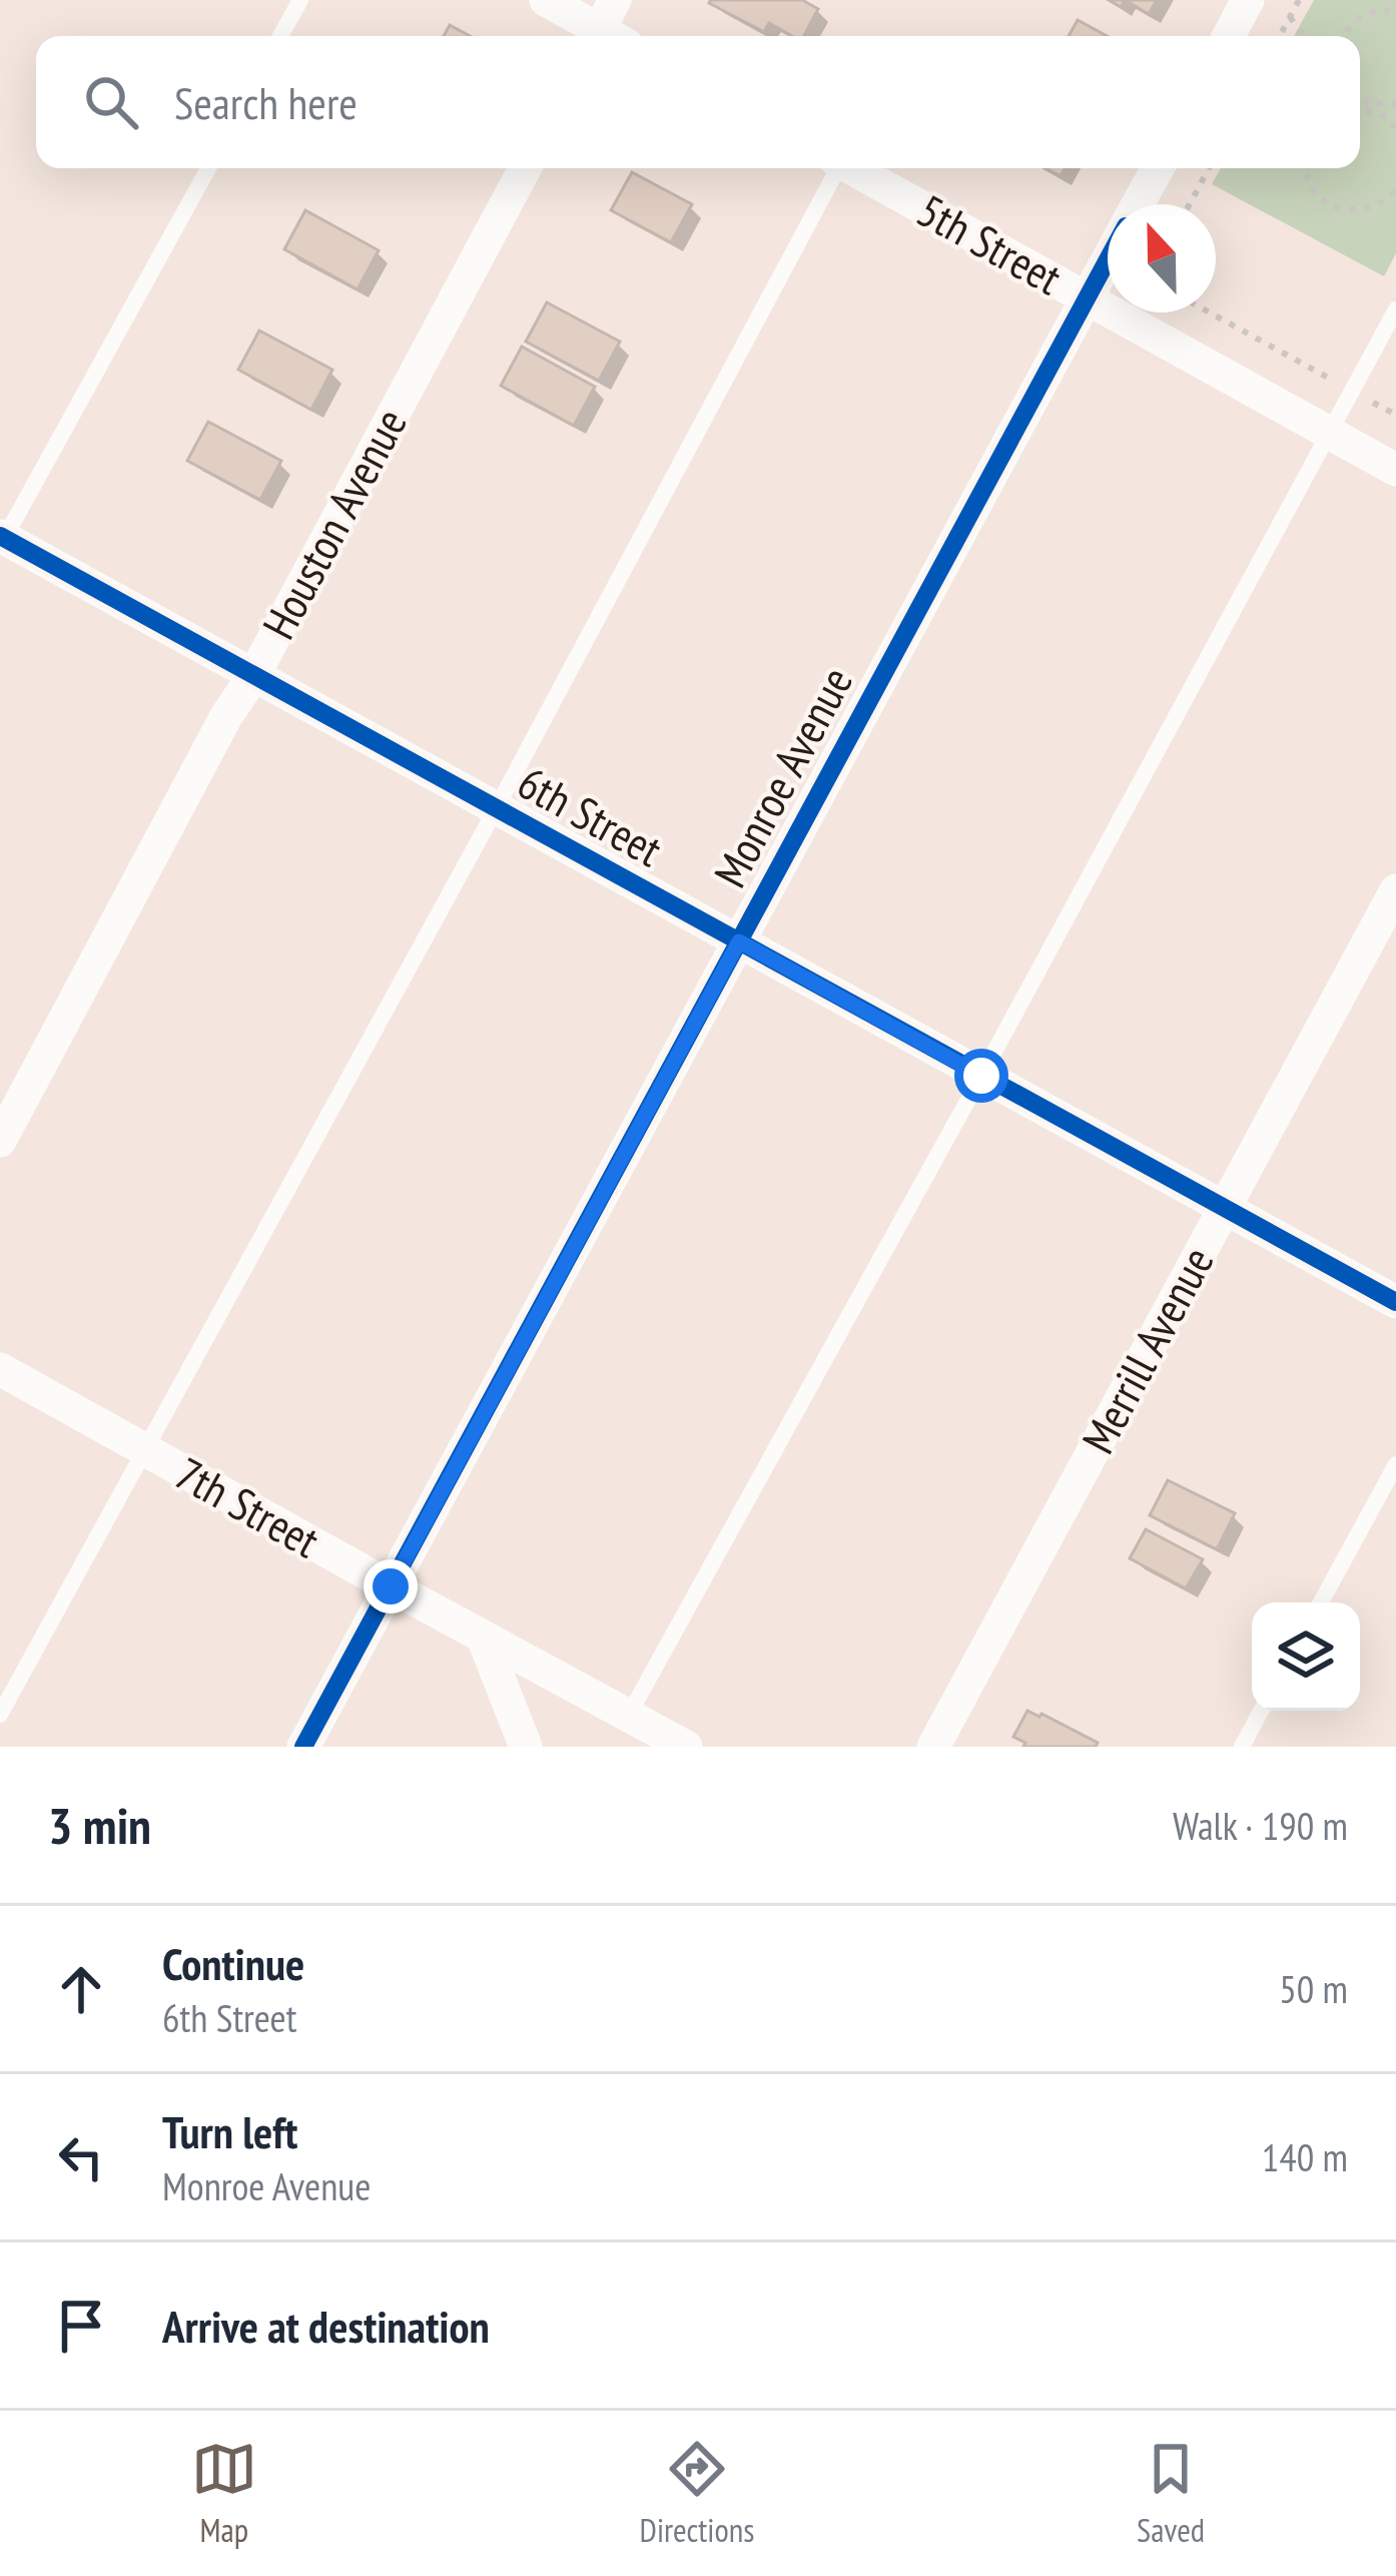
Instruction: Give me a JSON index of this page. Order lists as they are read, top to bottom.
{
  "streets": {
    "street": [
      "5th Street",
      "Houston Avenue",
      "Monroe Avenue",
      "6th Street",
      "Merrill Avenue",
      "7th Street"
    ]
  },
  "crossings": [
    ["5th Street", "Monroe Avenue"],
    ["Houston Avenue", "6th Street"],
    ["Monroe Avenue", "6th Street"],
    ["Monroe Avenue", "7th Street"],
    ["6th Street", "Merrill Avenue"]
  ],
  "north": "top",
  "page": {
    "search": "Search here",
    "heading": ["3 min", "Walk · 190 m"],
    "list": [
      ["Continue", "6th Street", "50 m"],
      ["Turn left", "Monroe Avenue", "140 m"],
      "Arrive at destination"
    ],
    "nav": ["Map", "Directions", "Saved"]
  }
}
